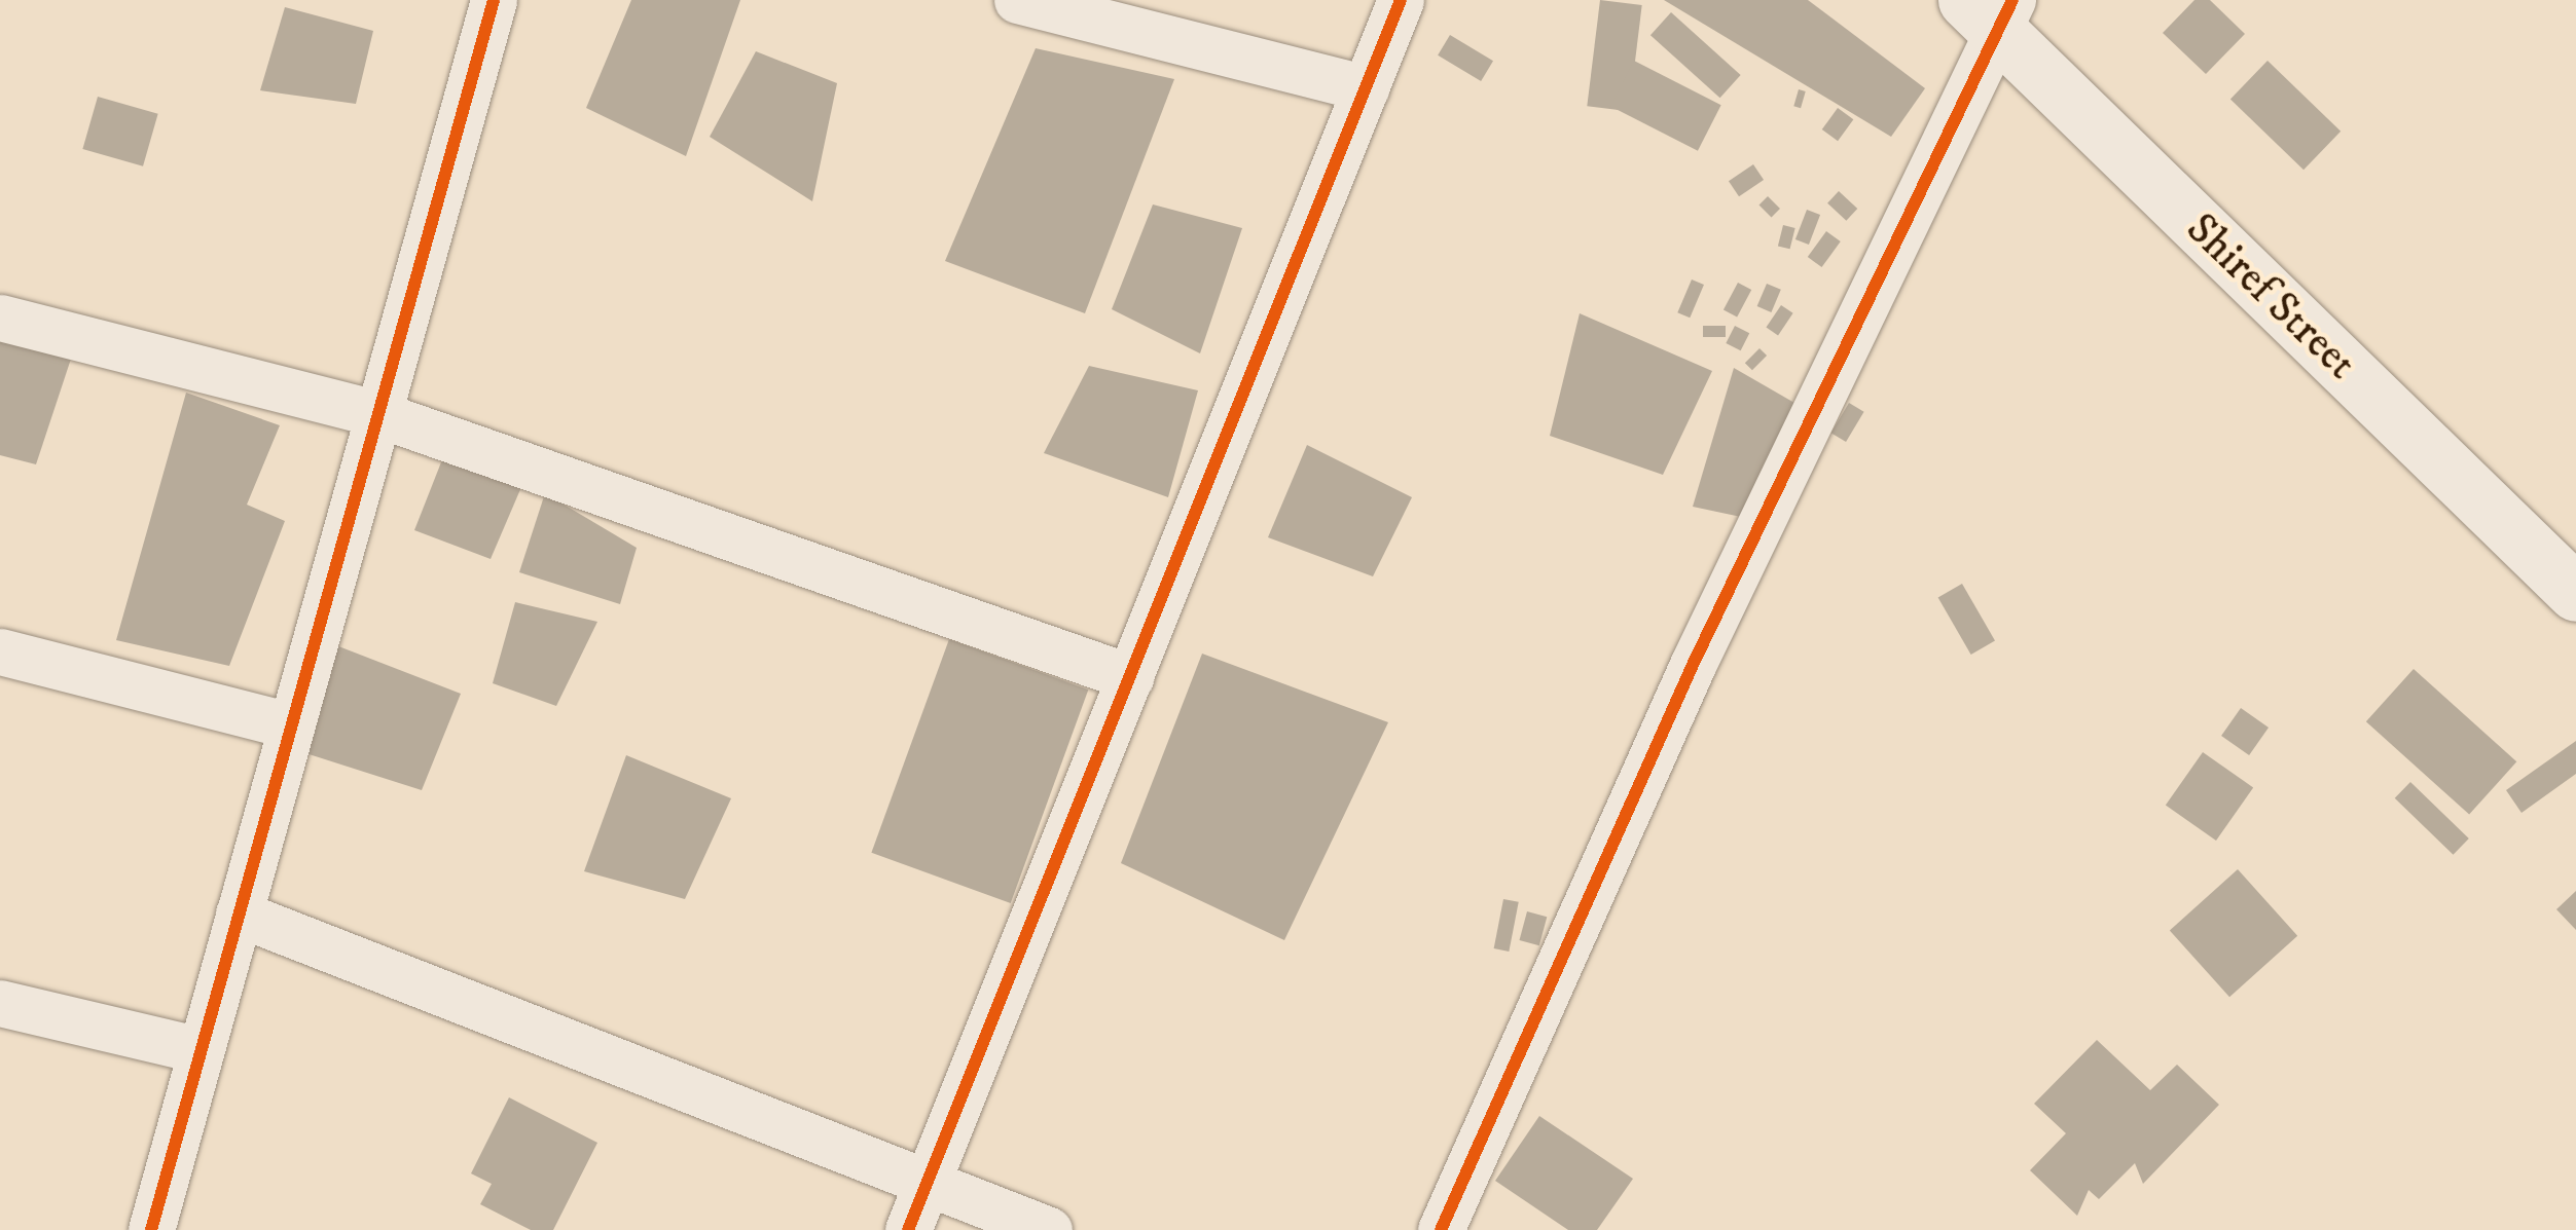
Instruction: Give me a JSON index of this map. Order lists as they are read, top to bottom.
{
  "streets": {
    "main road": ["Shiref Street"]
  }
}
